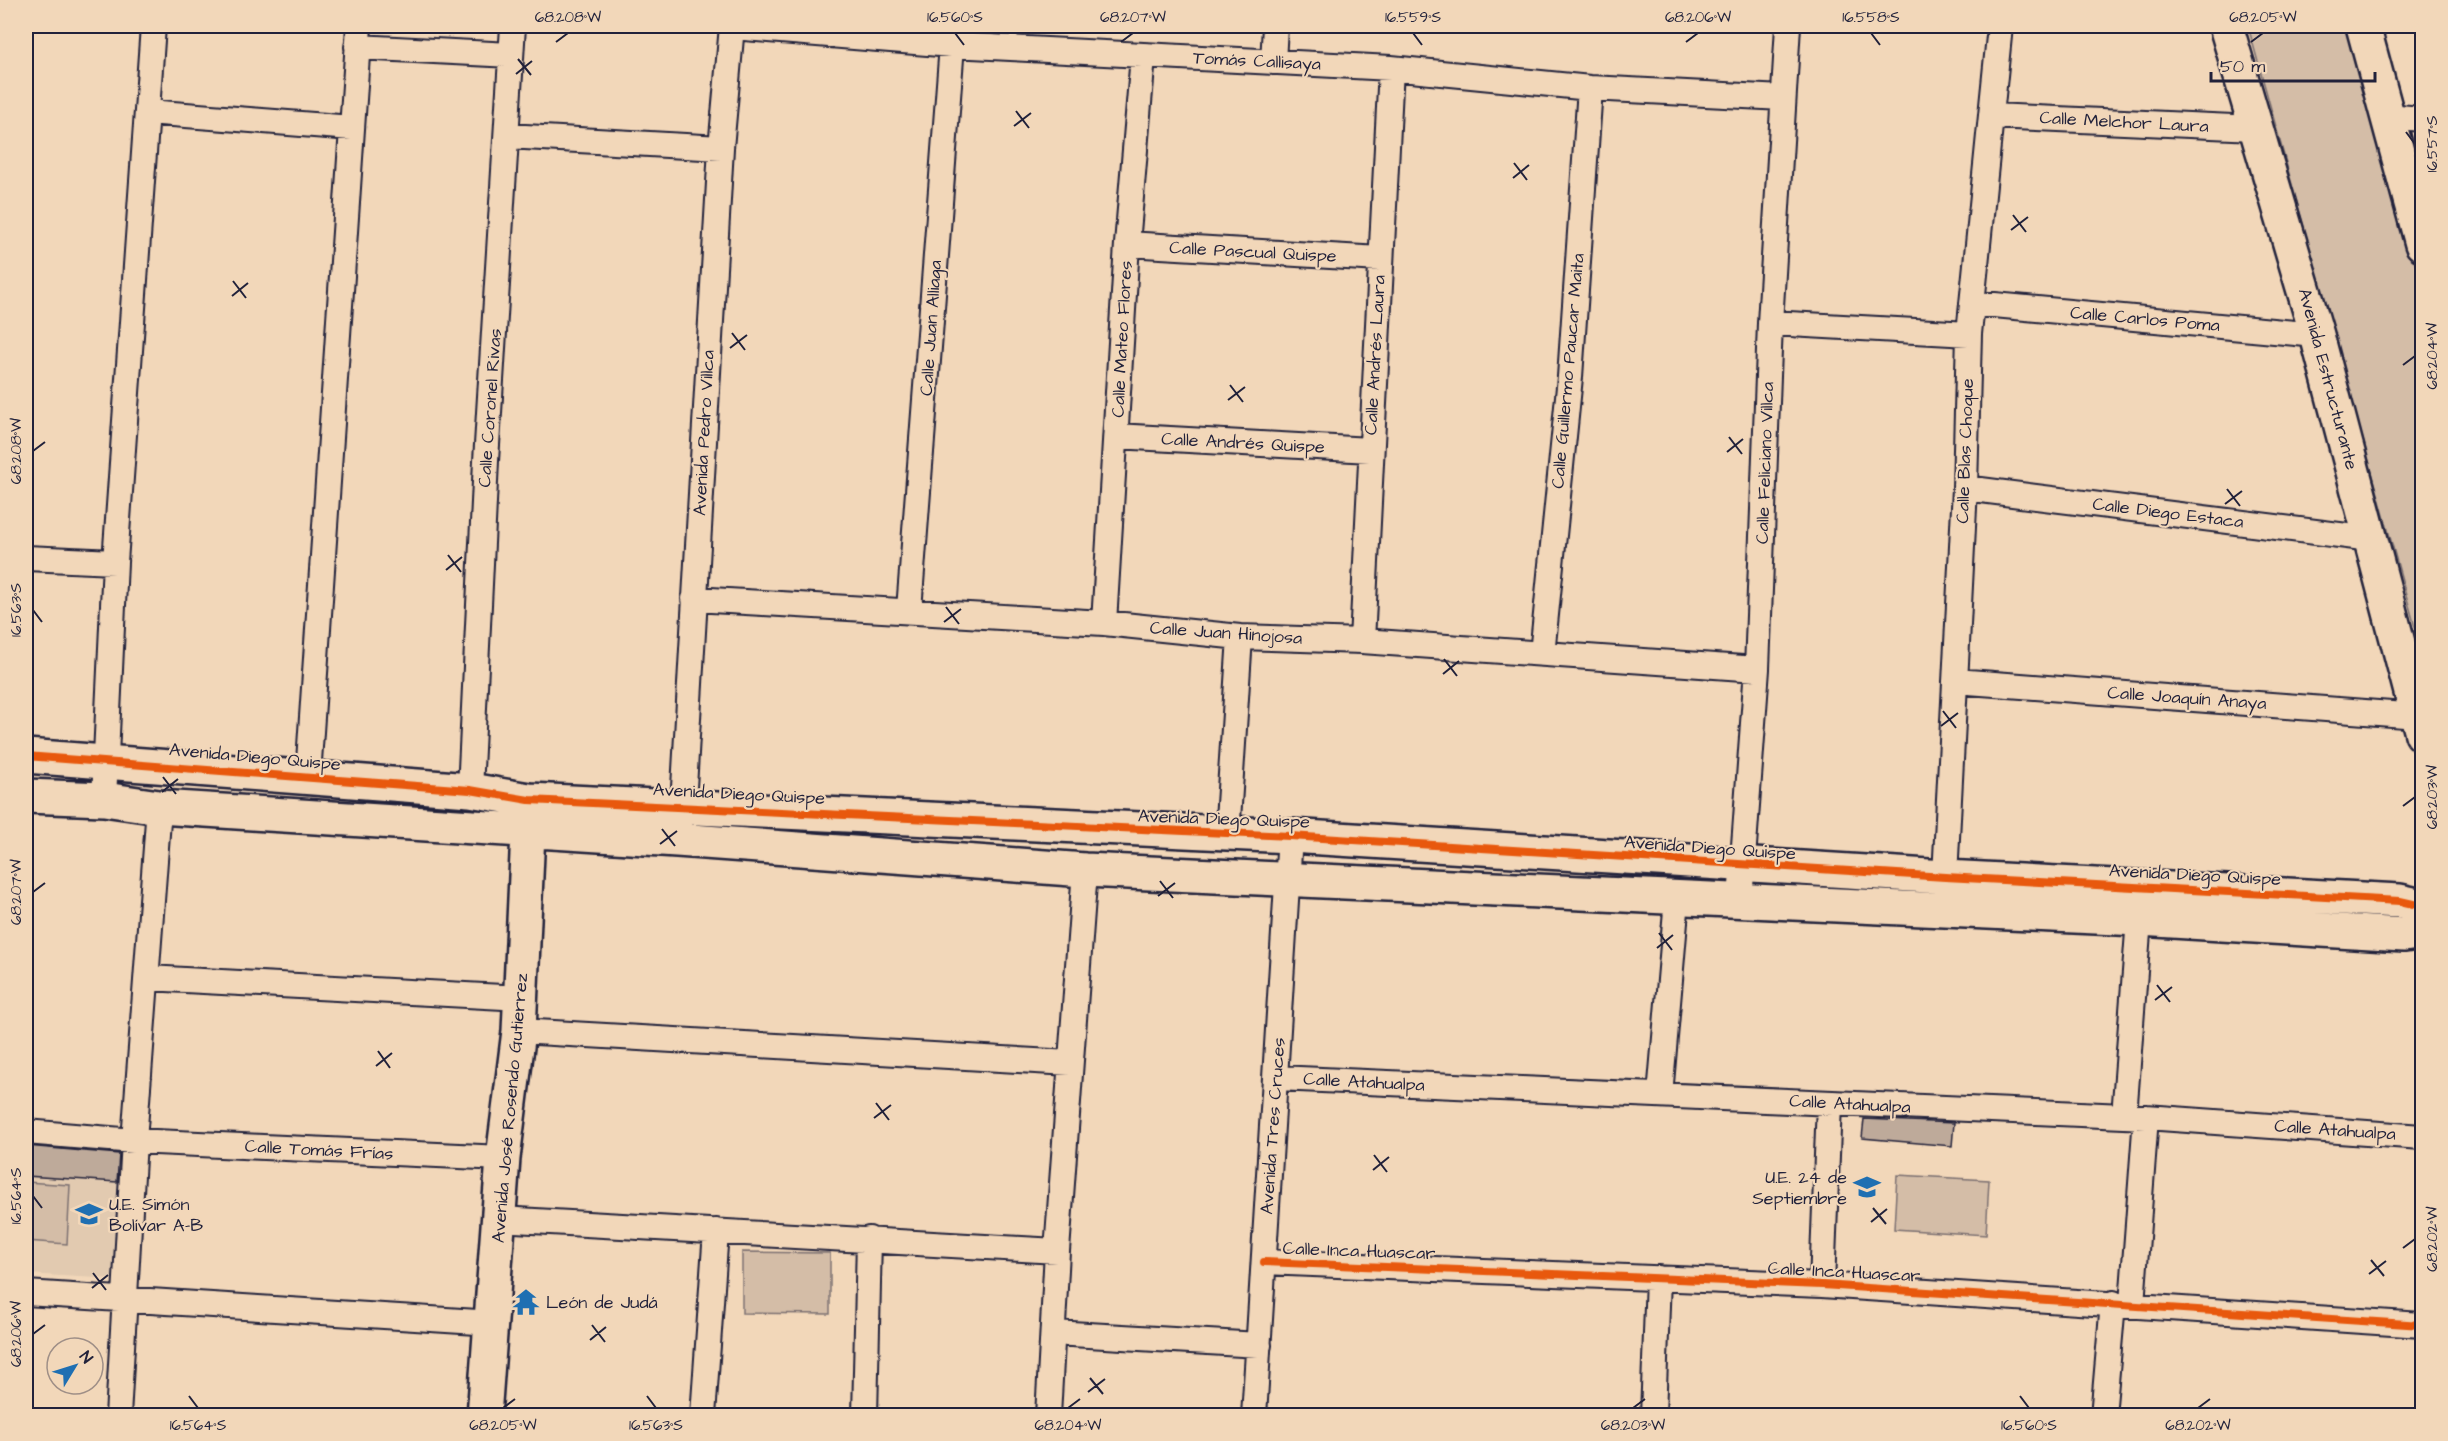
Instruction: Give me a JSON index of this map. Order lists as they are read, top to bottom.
{
  "streets": {
    "street": [
      "Tomás Callisaya",
      "Calle Melchor Laura",
      "Calle Pascual Quispe",
      "Calle Carlos Poma",
      "Calle Juan Alliaga",
      "Calle Mateo Flores",
      "Calle Andrés Laura",
      "Calle Guillermo Paucar Maita",
      "Avenida Estructurante",
      "Calle Coronel Rivas",
      "Avenida Pedro Villca",
      "Calle Andrés Quispe",
      "Calle Blas Choque",
      "Calle Feliciano Villca",
      "Calle Diego Estaca",
      "Calle Juan Hinojosa",
      "Calle Joaquín Anaya",
      "Avenida Diego Quispe",
      "Calle Atahualpa",
      "Avenida José Rosendo Gutierrez",
      "Avenida Tres Cruces",
      "Calle Tomás Frías",
      "Calle Inca Huascar"
    ]
  },
  "crossings": [
    ["Tomás Callisaya", "Calle Juan Alliaga"],
    ["Tomás Callisaya", "Calle Mateo Flores"],
    ["Tomás Callisaya", "Calle Andrés Laura"],
    ["Tomás Callisaya", "Calle Guillermo Paucar Maita"],
    ["Tomás Callisaya", "Avenida Pedro Villca"],
    ["Tomás Callisaya", "Calle Feliciano Villca"],
    ["Calle Melchor Laura", "Avenida Estructurante"],
    ["Calle Melchor Laura", "Calle Blas Choque"],
    ["Calle Pascual Quispe", "Calle Mateo Flores"],
    ["Calle Pascual Quispe", "Calle Andrés Laura"],
    ["Calle Carlos Poma", "Avenida Estructurante"],
    ["Calle Carlos Poma", "Calle Blas Choque"],
    ["Calle Juan Alliaga", "Calle Juan Hinojosa"],
    ["Calle Mateo Flores", "Calle Andrés Quispe"],
    ["Calle Mateo Flores", "Calle Juan Hinojosa"],
    ["Calle Andrés Laura", "Calle Andrés Quispe"],
    ["Calle Andrés Laura", "Calle Juan Hinojosa"],
    ["Calle Guillermo Paucar Maita", "Calle Juan Hinojosa"],
    ["Avenida Estructurante", "Calle Diego Estaca"],
    ["Avenida Estructurante", "Calle Joaquín Anaya"],
    ["Calle Coronel Rivas", "Avenida Diego Quispe"],
    ["Avenida Pedro Villca", "Calle Juan Hinojosa"],
    ["Avenida Pedro Villca", "Avenida Diego Quispe"],
    ["Calle Blas Choque", "Calle Diego Estaca"],
    ["Calle Blas Choque", "Calle Joaquín Anaya"],
    ["Calle Blas Choque", "Avenida Diego Quispe"],
    ["Calle Feliciano Villca", "Calle Juan Hinojosa"],
    ["Calle Feliciano Villca", "Avenida Diego Quispe"],
    ["Avenida Diego Quispe", "Avenida José Rosendo Gutierrez"],
    ["Avenida Diego Quispe", "Avenida Tres Cruces"],
    ["Calle Atahualpa", "Avenida Tres Cruces"],
    ["Avenida José Rosendo Gutierrez", "Calle Tomás Frías"],
    ["Avenida Tres Cruces", "Calle Inca Huascar"]
  ],
  "places": {
    "school or university": ["U.E. 24 de Septiembre", "U.E. Simón Bolívar A-B"],
    "temple": ["León de Judá"]
  },
  "scale_bar": "50 m",
  "north": "top right",
  "coordinates": [
    "68.208°W",
    "16.560°S",
    "68.207°W",
    "16.559°S",
    "68.206°W",
    "16.558°S",
    "68.205°W",
    "16.557°S",
    "68.204°W",
    "16.563°S",
    "68.203°W",
    "16.564°S",
    "68.202°W"
  ]
}
